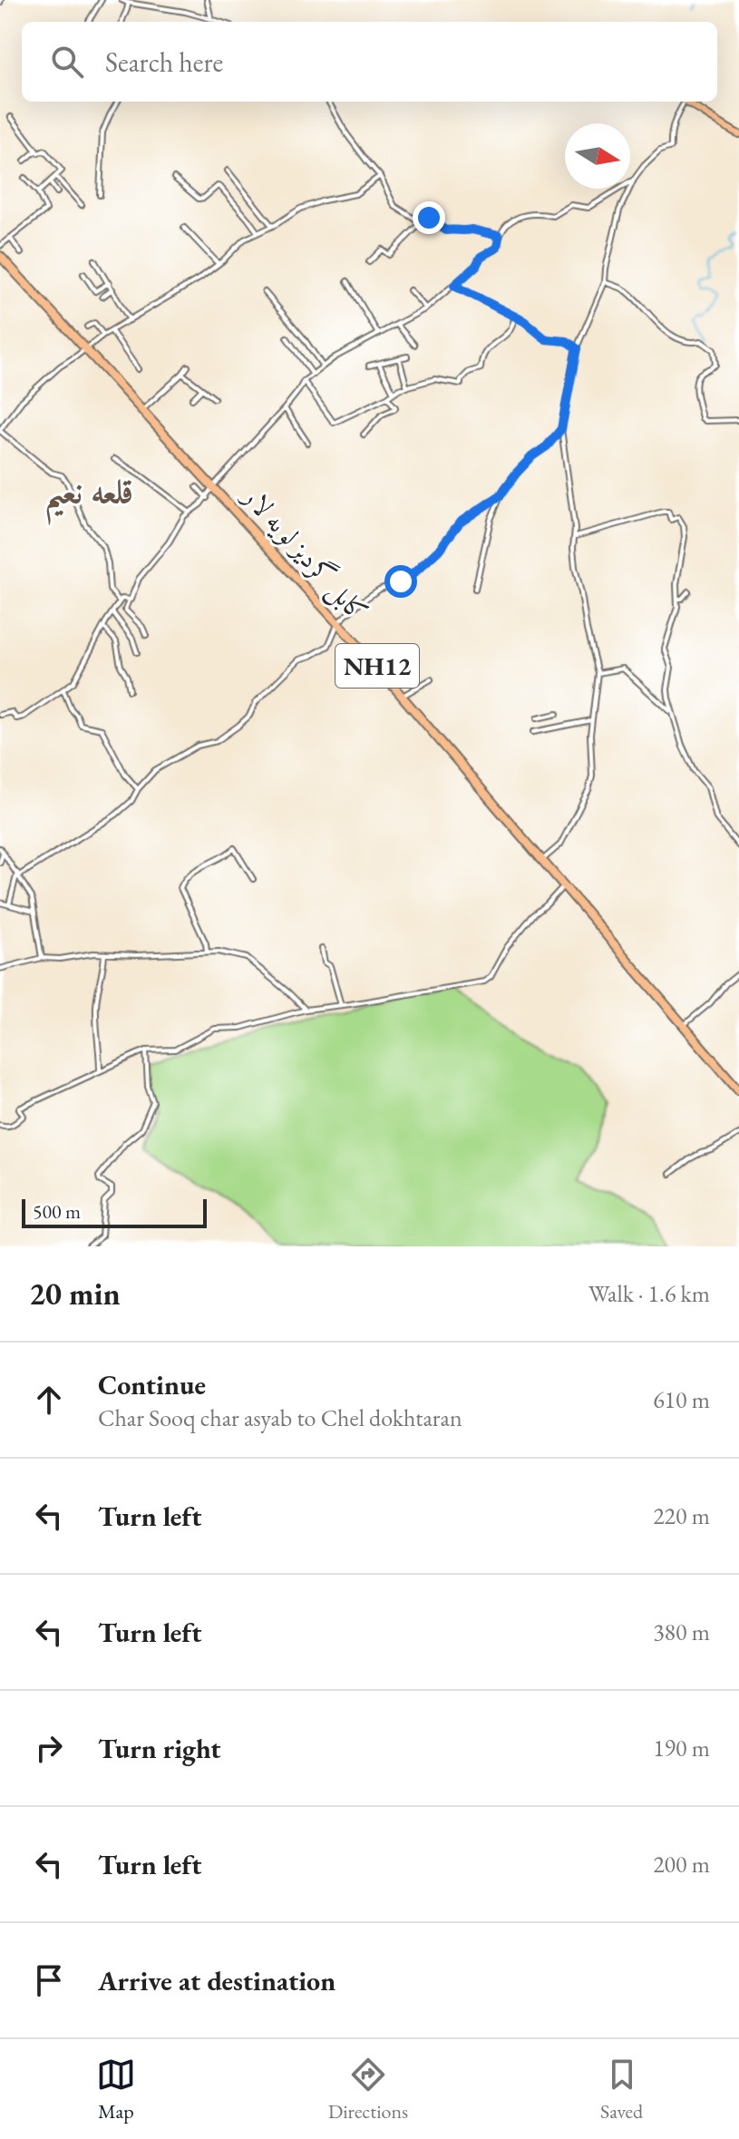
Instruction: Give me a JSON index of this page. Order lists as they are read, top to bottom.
{
  "streets": {
    "highway": ["کابل گردیز لویه لار", "NH12"]
  },
  "districts": ["قلعه نعيم"],
  "scale_bar": "500 m",
  "north": "right",
  "page": {
    "search": "Search here",
    "scale": "500 m",
    "heading": ["20 min", "Walk · 1.6 km"],
    "list": [
      ["Continue", "Char Sooq char asyab to Chel dokhtaran", "610 m"],
      ["Turn left", "220 m"],
      ["Turn left", "380 m"],
      ["Turn right", "190 m"],
      ["Turn left", "200 m"],
      "Arrive at destination"
    ],
    "nav": ["Map", "Directions", "Saved"]
  }
}
